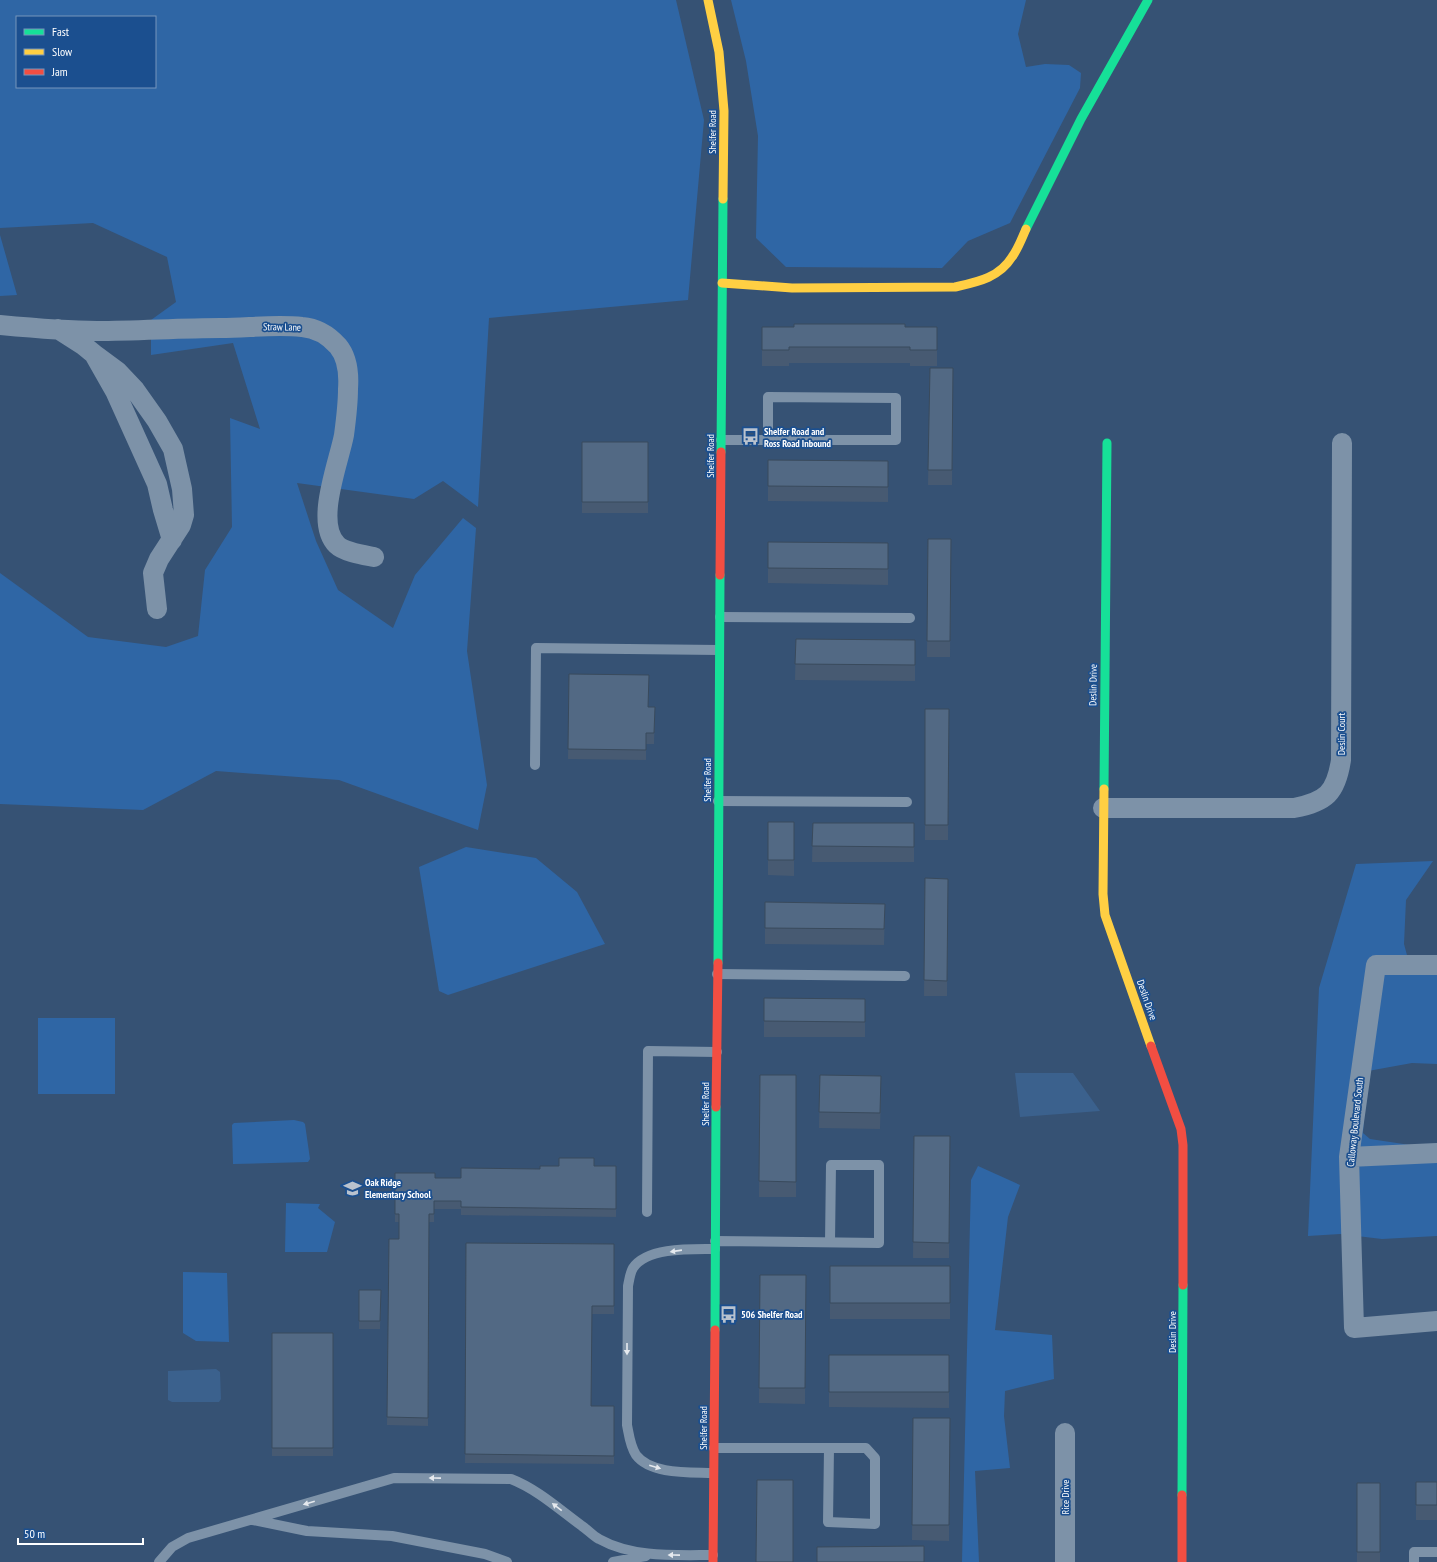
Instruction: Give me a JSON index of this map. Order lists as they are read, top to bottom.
{
  "streets": {
    "street": [
      "Shelfer Road",
      "Straw Lane",
      "Deslin Drive",
      "Deslin Court",
      "Calloway Boulevard South",
      "Rice Drive"
    ]
  },
  "crossings": [
    ["Deslin Drive", "Deslin Court"]
  ],
  "places": {
    "bus stop": ["Shelfer Road and Ross Road Inbound", "506 Shelfer Road"],
    "school or university": ["Oak Ridge Elementary School"]
  },
  "legend": ["Fast", "Slow", "Jam"],
  "scale_bar": "50 m"
}
